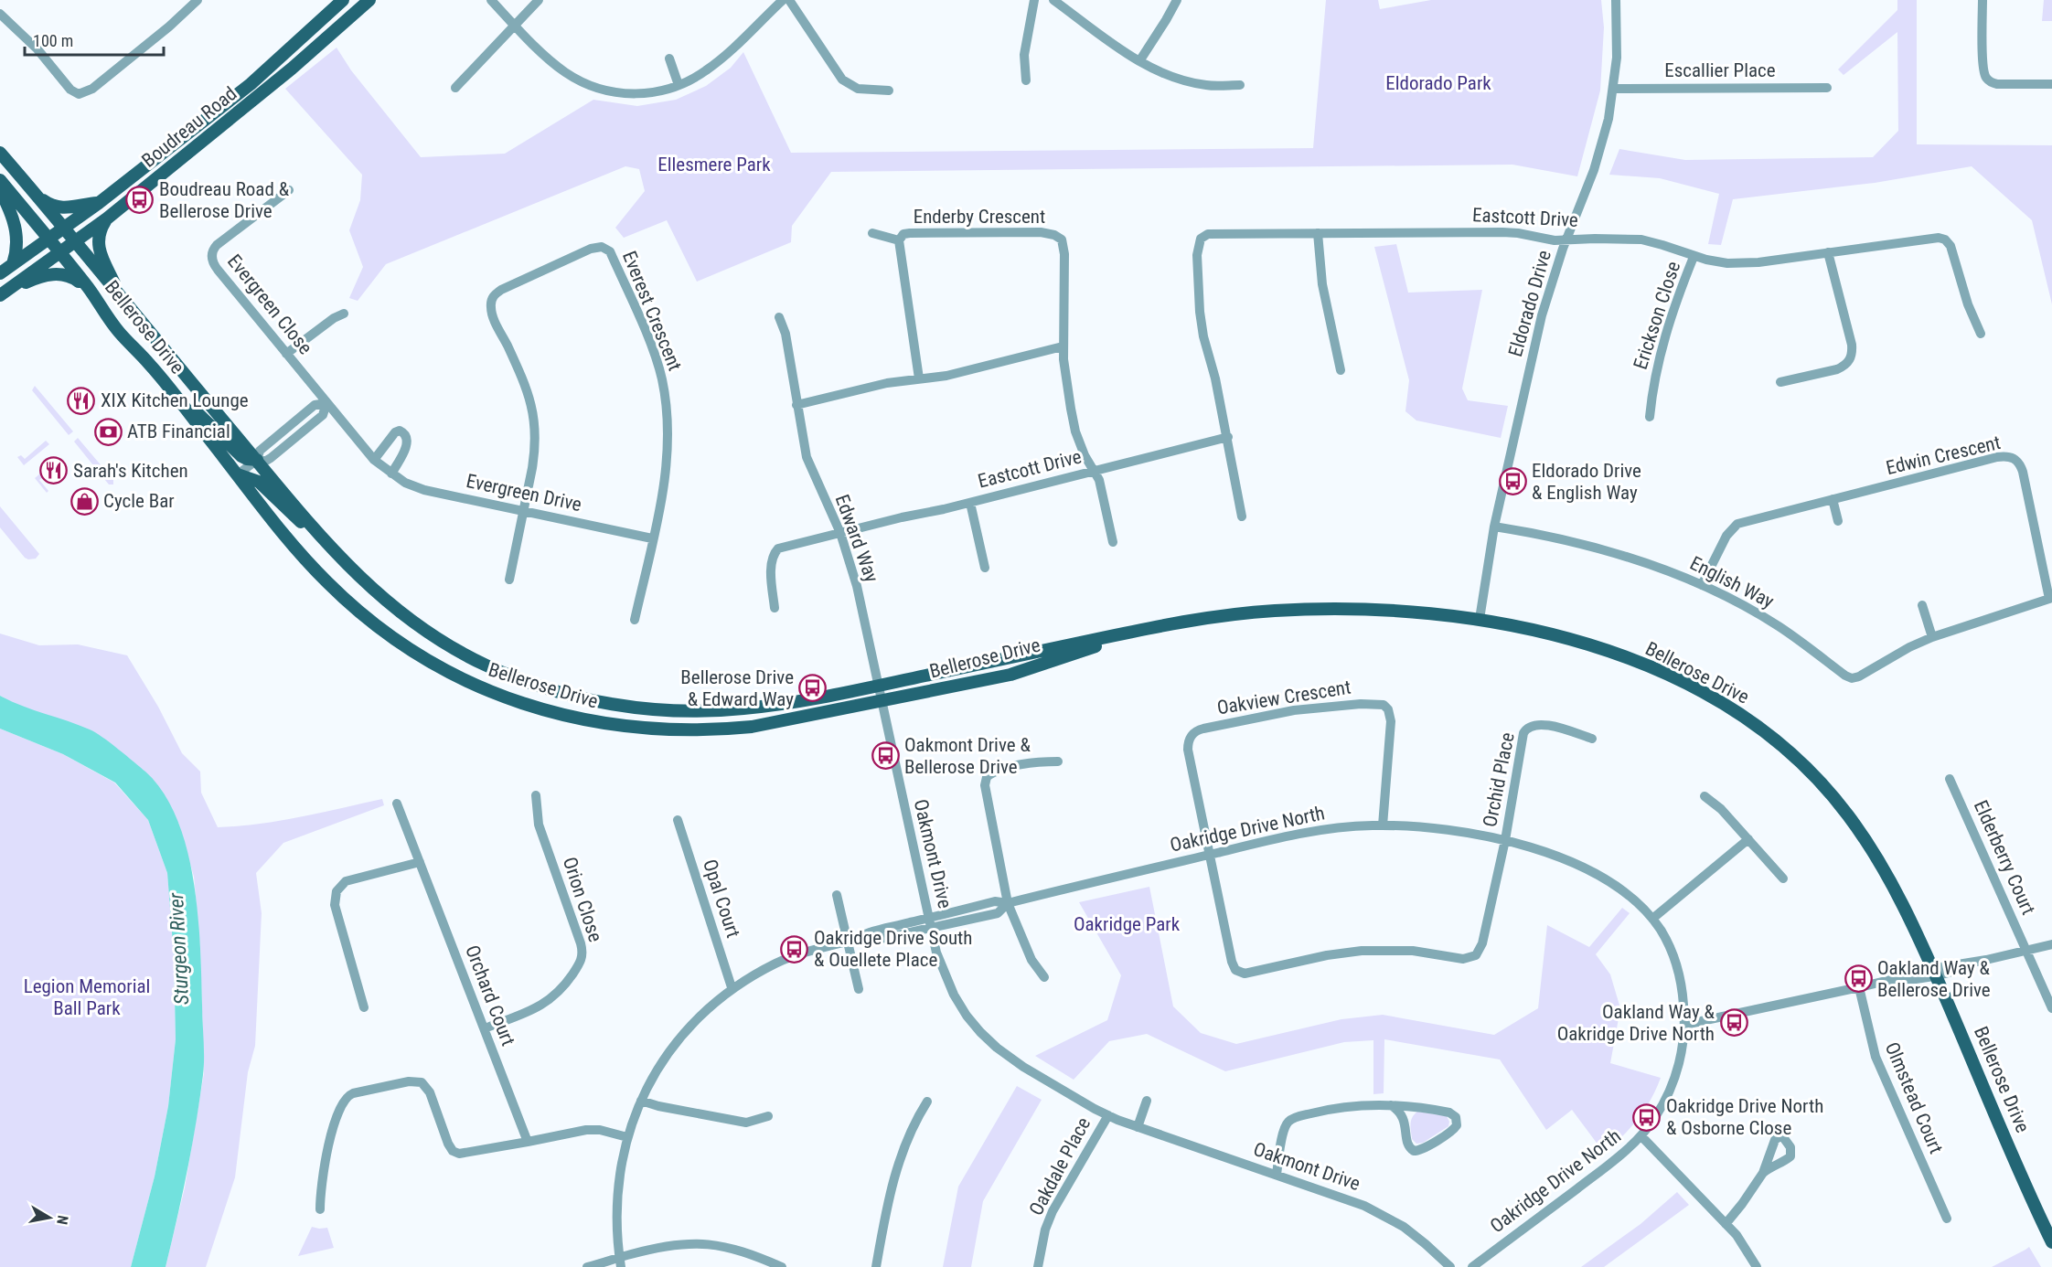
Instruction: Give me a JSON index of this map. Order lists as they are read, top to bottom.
{
  "streets": {
    "main road": ["Boudreau Road", "Bellerose Drive"],
    "street": [
      "Escallier Place",
      "Enderby Crescent",
      "Eastcott Drive",
      "Eldorado Drive",
      "Evergreen Close",
      "Everest Crescent",
      "Erickson Close",
      "Edwin Crescent",
      "Evergreen Drive",
      "Edward Way",
      "English Way",
      "Oakview Crescent",
      "Orchid Place",
      "Oakridge Drive North",
      "Oakmont Drive",
      "Elderberry Court",
      "Opal Court",
      "Orion Close",
      "Orchard Court",
      "Olmstead Court",
      "Oakdale Place"
    ]
  },
  "crossings": [
    ["Escallier Place", "Eldorado Drive"],
    ["Boudreau Road", "Bellerose Drive"],
    ["Enderby Crescent", "Eastcott Drive"],
    ["Eastcott Drive", "Eldorado Drive"],
    ["Eastcott Drive", "Erickson Close"],
    ["Eastcott Drive", "Edward Way"],
    ["Eldorado Drive", "Bellerose Drive"],
    ["Eldorado Drive", "English Way"],
    ["Evergreen Close", "Evergreen Drive"],
    ["Everest Crescent", "Evergreen Drive"],
    ["Bellerose Drive", "Edward Way"],
    ["Bellerose Drive", "Oakmont Drive"],
    ["Edwin Crescent", "English Way"],
    ["Edward Way", "Oakmont Drive"],
    ["Oakview Crescent", "Oakridge Drive North"],
    ["Orchid Place", "Oakridge Drive North"],
    ["Oakridge Drive North", "Oakmont Drive"],
    ["Oakridge Drive North", "Opal Court"],
    ["Oakmont Drive", "Oakdale Place"],
    ["Orion Close", "Orchard Court"]
  ],
  "water": ["Sturgeon River"],
  "parks": [
    "Eldorado Park",
    "Ellesmere Park",
    "Oakridge Park",
    "Legion Memorial Ball Park"
  ],
  "places": {
    "bus stop": [
      "Boudreau Road & Bellerose Drive",
      "Eldorado Drive & English Way",
      "Bellerose Drive & Edward Way",
      "Oakmont Drive & Bellerose Drive",
      "Oakridge Drive South & Ouellete Place",
      "Oakland Way & Bellerose Drive",
      "Oakland Way & Oakridge Drive North",
      "Oakridge Drive North & Osborne Close"
    ],
    "restaurant": ["XIX Kitchen Lounge", "Sarah's Kitchen"],
    "bank": ["ATB Financial"],
    "shop": ["Cycle Bar"]
  },
  "scale_bar": "100 m",
  "north": "right"
}
